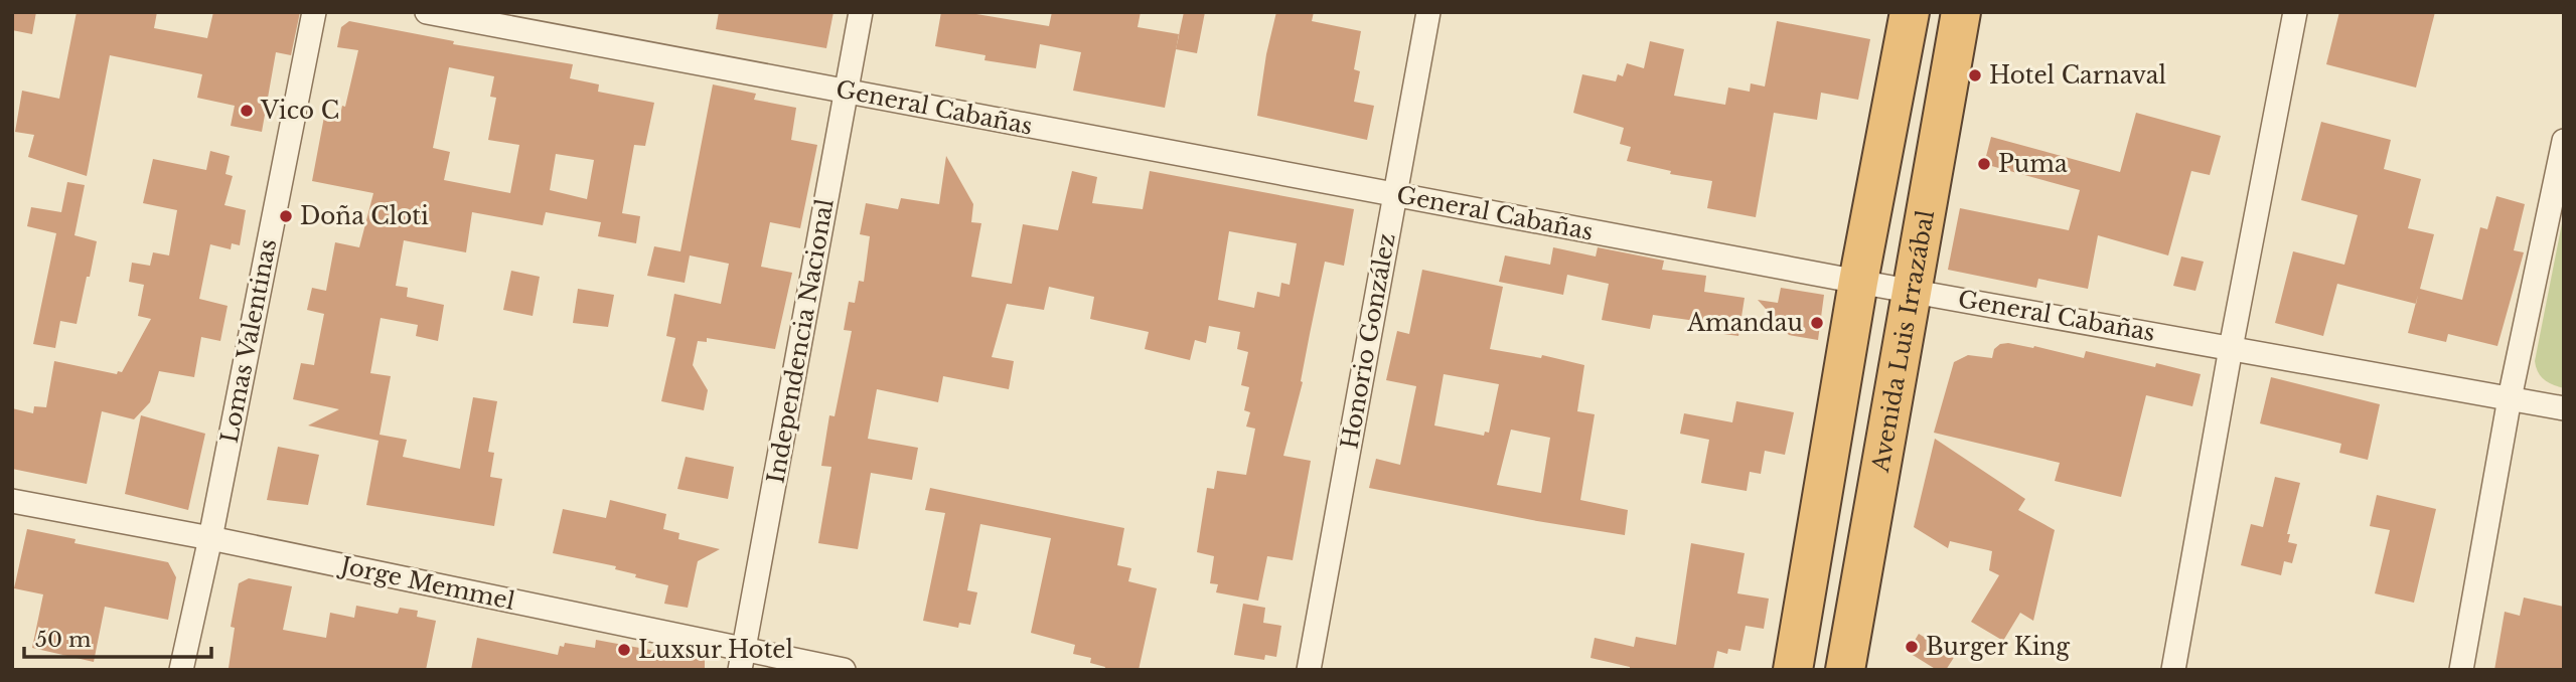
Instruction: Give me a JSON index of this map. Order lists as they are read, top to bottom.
{
  "streets": {
    "highway": ["Avenida Luis Irrazábal"],
    "street": [
      "General Cabañas",
      "Lomas Valentinas",
      "Independencia Nacional",
      "Honorio González",
      "Jorge Memmel"
    ]
  },
  "crossings": [
    ["General Cabañas", "Independencia Nacional"],
    ["General Cabañas", "Honorio González"],
    ["General Cabañas", "Avenida Luis Irrazábal"],
    ["Lomas Valentinas", "Jorge Memmel"],
    ["Independencia Nacional", "Jorge Memmel"]
  ],
  "places": [
    "Hotel Carnaval",
    "Vico C",
    "Puma",
    "Doña Cloti",
    "Amandau",
    "Burger King",
    "Luxsur Hotel"
  ],
  "scale_bar": "50 m"
}
